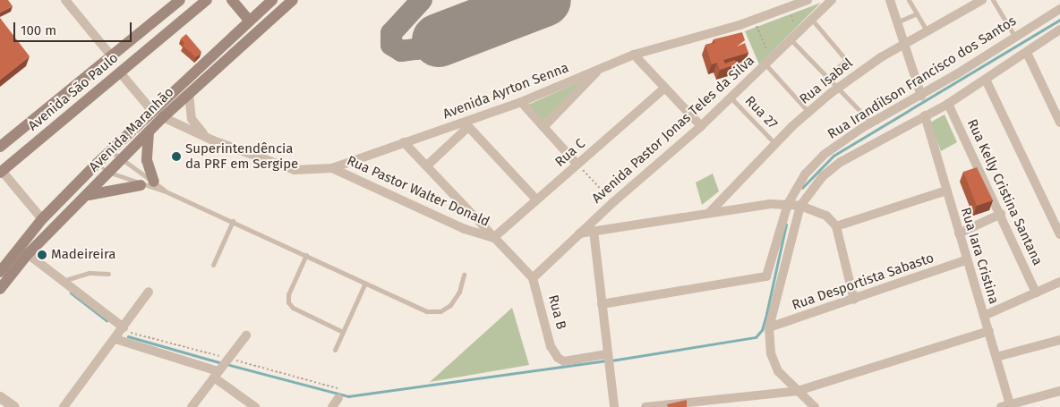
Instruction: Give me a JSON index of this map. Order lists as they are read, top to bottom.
{
  "streets": {
    "main road": ["Avenida São Paulo", "Avenida Maranhão"],
    "street": [
      "Rua Irandilson Francisco dos Santos",
      "Rua Isabel",
      "Avenida Ayrton Senna",
      "Avenida Pastor Jonas Teles da Silva",
      "Rua C",
      "Rua Pastor Walter Donald",
      "Rua Kelly Cristina Santana",
      "Rua Iara Cristina",
      "Rua Desportista Sabasto",
      "Rua B"
    ],
    "lane": ["Rua 27"]
  },
  "crossings": [
    ["Rua Isabel", "Rua 27"],
    ["Avenida Ayrton Senna", "Avenida Maranhão"],
    ["Avenida Ayrton Senna", "Rua Pastor Walter Donald"],
    ["Avenida Ayrton Senna", "Rua B"],
    ["Rua 27", "Avenida Pastor Jonas Teles da Silva"],
    ["Avenida Pastor Jonas Teles da Silva", "Rua B"],
    ["Rua C", "Rua Pastor Walter Donald"],
    ["Rua C", "Rua B"],
    ["Rua Pastor Walter Donald", "Rua B"],
    ["Rua Iara Cristina", "Rua Desportista Sabasto"]
  ],
  "places": ["Superintendência da PRF em Sergipe", "Madeireira"],
  "scale_bar": "100 m"
}
